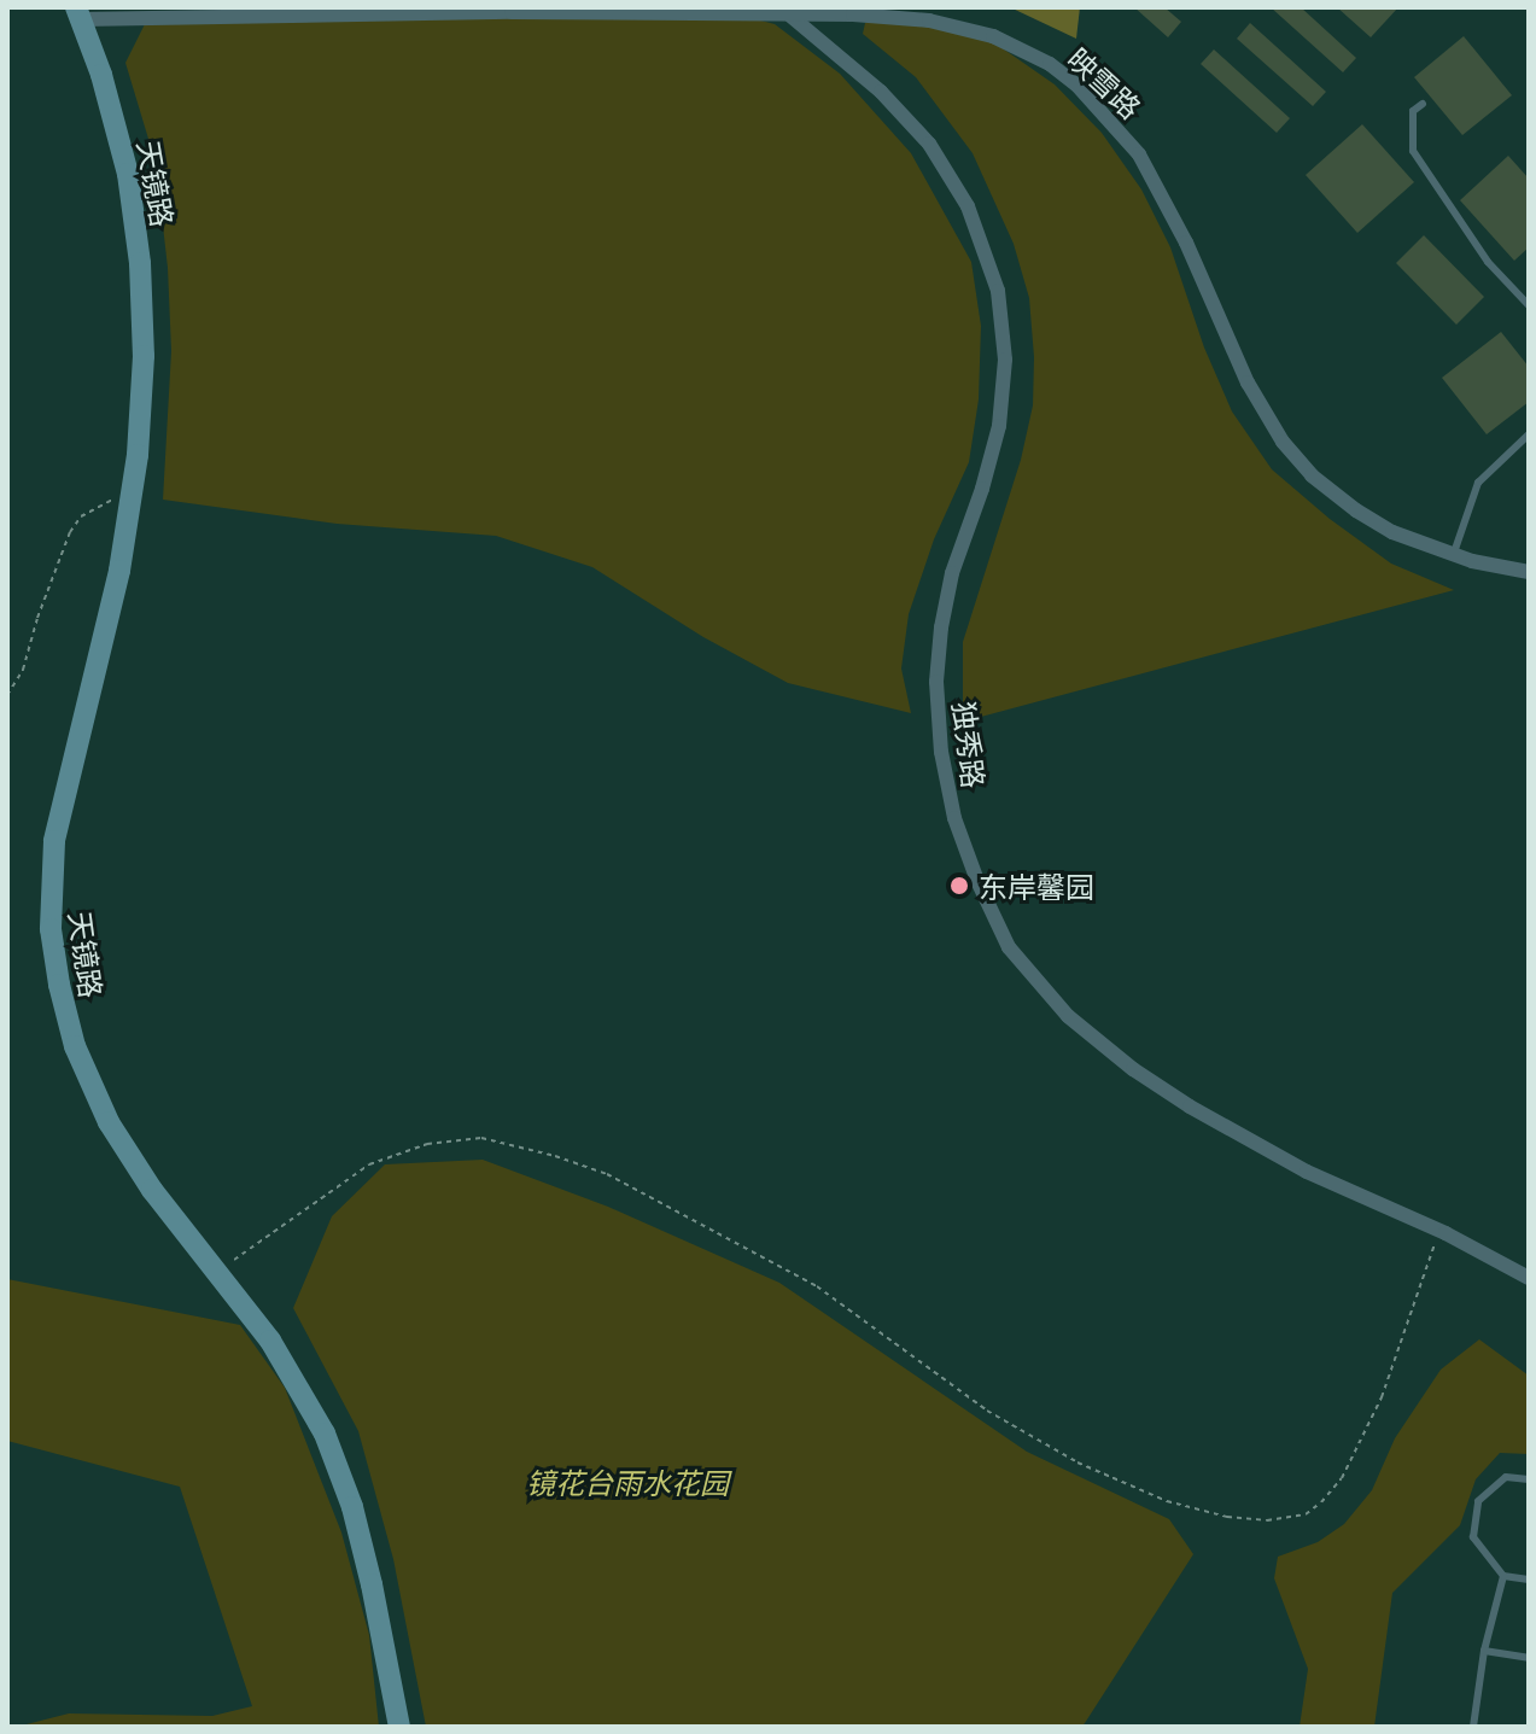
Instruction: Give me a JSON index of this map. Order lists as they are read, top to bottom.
{
  "streets": {
    "street": ["映雪路", "天镜路", "独秀路"]
  },
  "crossings": [
    ["映雪路", "天镜路"],
    ["映雪路", "独秀路"]
  ],
  "parks": ["镜花台雨水花园"],
  "places": ["东岸馨园"]
}
